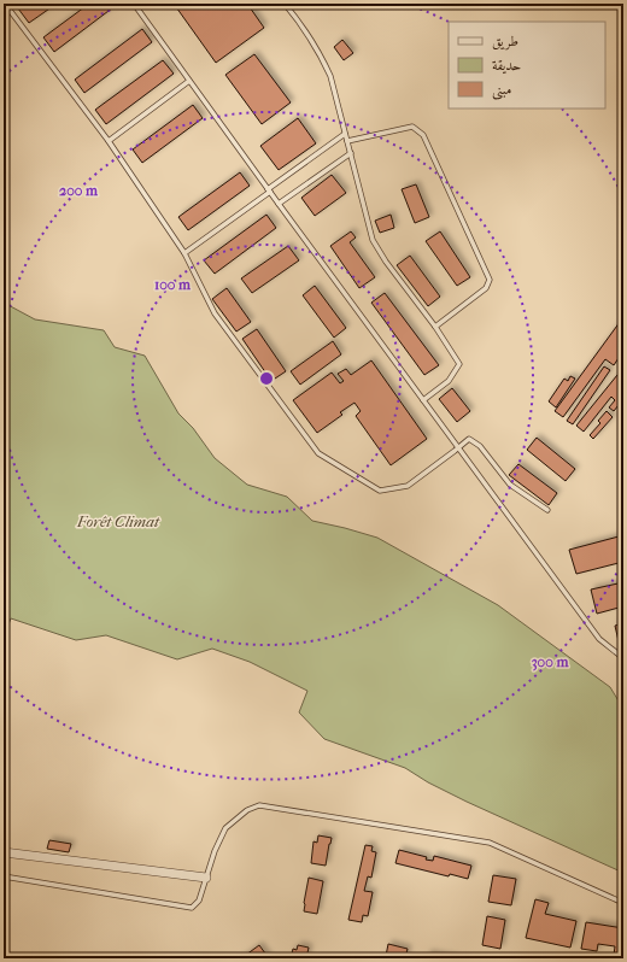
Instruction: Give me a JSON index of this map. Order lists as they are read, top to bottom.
{
  "parks": ["Forêt Climat"],
  "legend": ["طريق", "حديقة", "مبنى"],
  "rings": ["200 m", "100 m", "300 m"]
}
